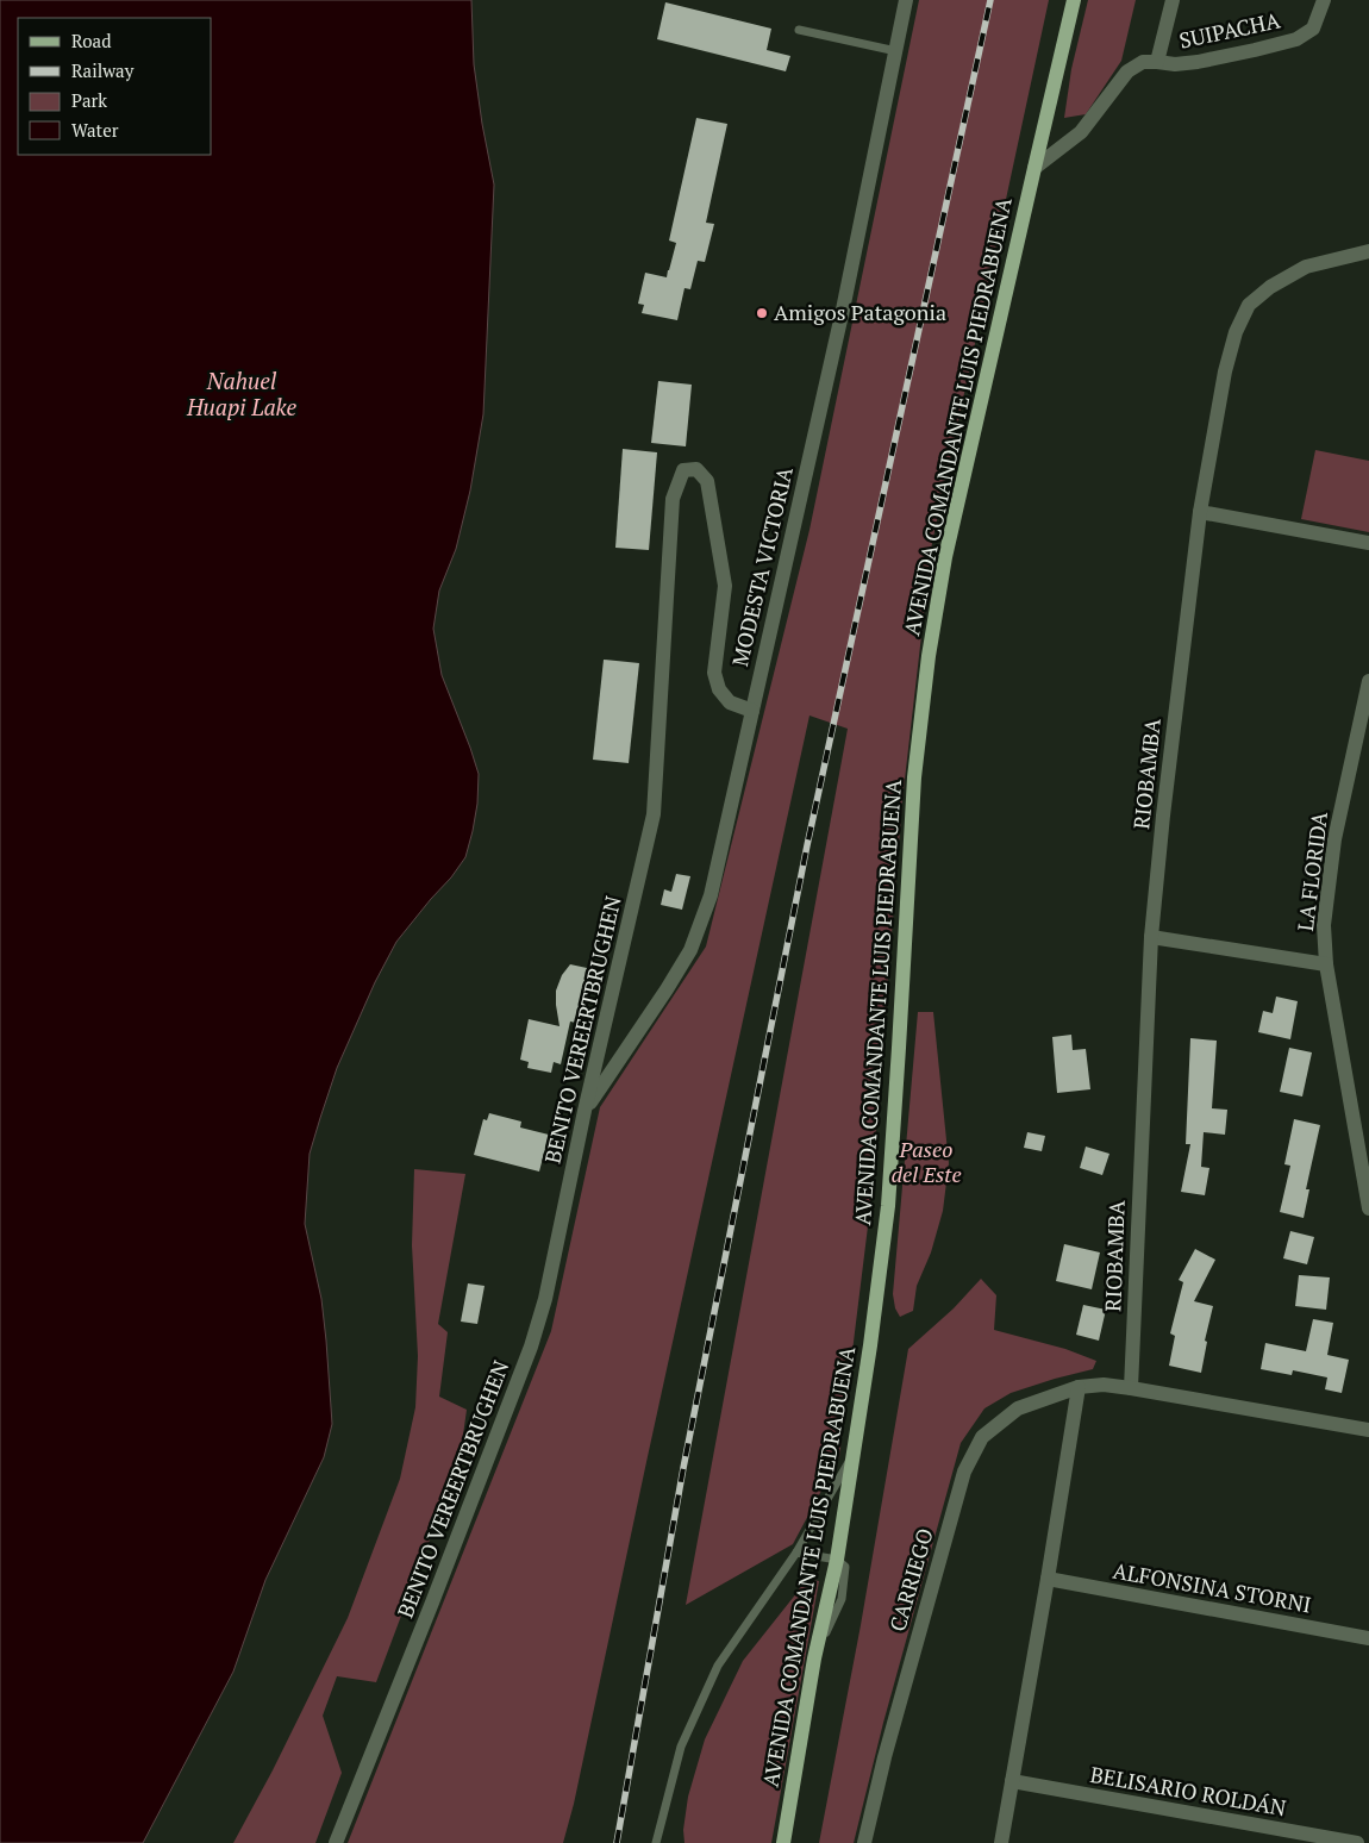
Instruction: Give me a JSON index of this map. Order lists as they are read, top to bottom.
{
  "streets": {
    "main road": ["AVENIDA COMANDANTE LUIS PIEDRABUENA"],
    "street": [
      "SUIPACHA",
      "MODESTA VICTORIA",
      "RIOBAMBA",
      "LA FLORIDA",
      "BENITO VEREERTBRUGHEN",
      "CARRIEGO",
      "ALFONSINA STORNI",
      "BELISARIO ROLDÁN"
    ]
  },
  "crossings": [
    ["MODESTA VICTORIA", "BENITO VEREERTBRUGHEN"],
    ["RIOBAMBA", "CARRIEGO"]
  ],
  "water": ["Nahuel Huapi Lake"],
  "parks": ["Paseo del Este"],
  "places": ["Amigos Patagonia"],
  "legend": [
    "Road",
    "Railway",
    "Park",
    "Water"
  ]
}
